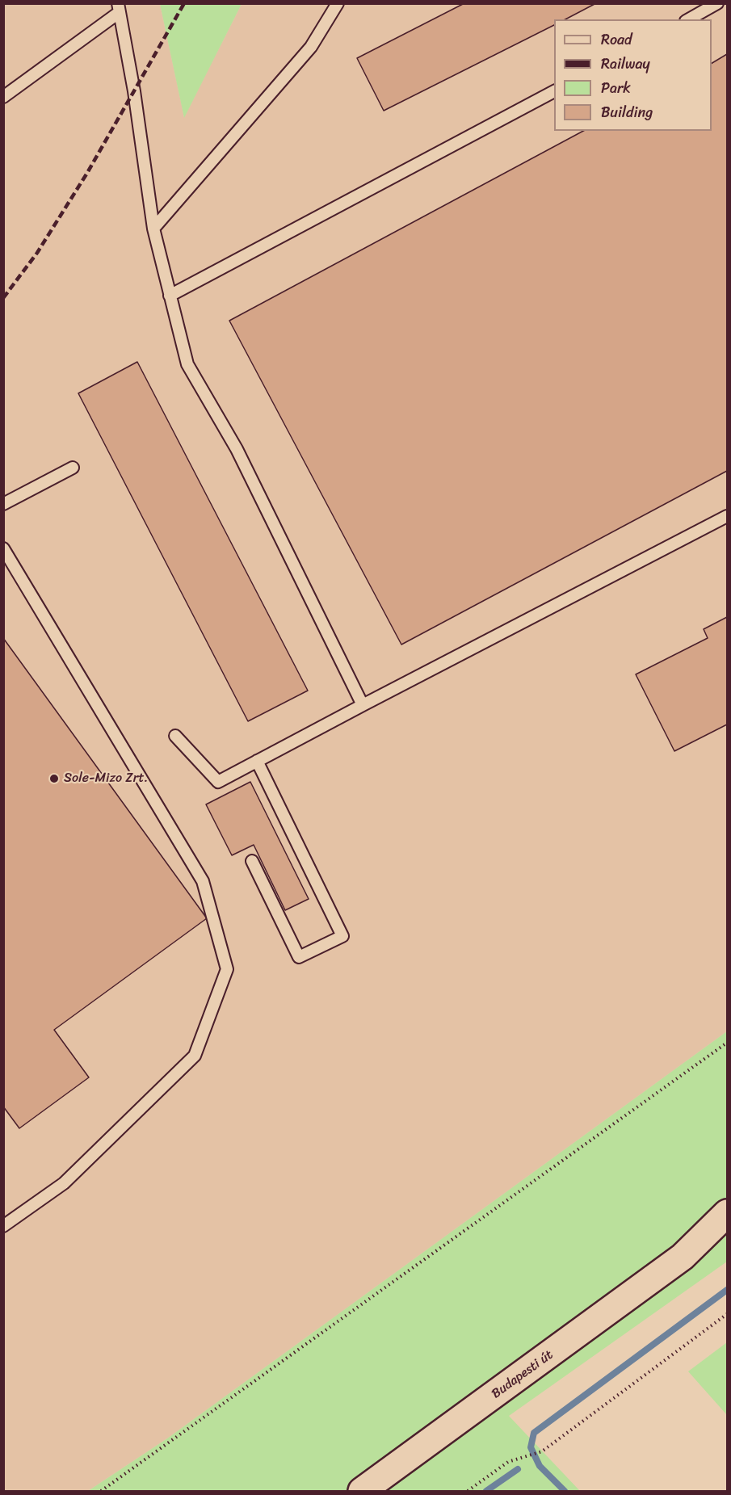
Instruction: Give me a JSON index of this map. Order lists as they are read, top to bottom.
{
  "streets": {
    "main road": ["Budapesti út"]
  },
  "places": ["Sole-Mizo Zrt."],
  "legend": [
    "Road",
    "Railway",
    "Park",
    "Building"
  ]
}
